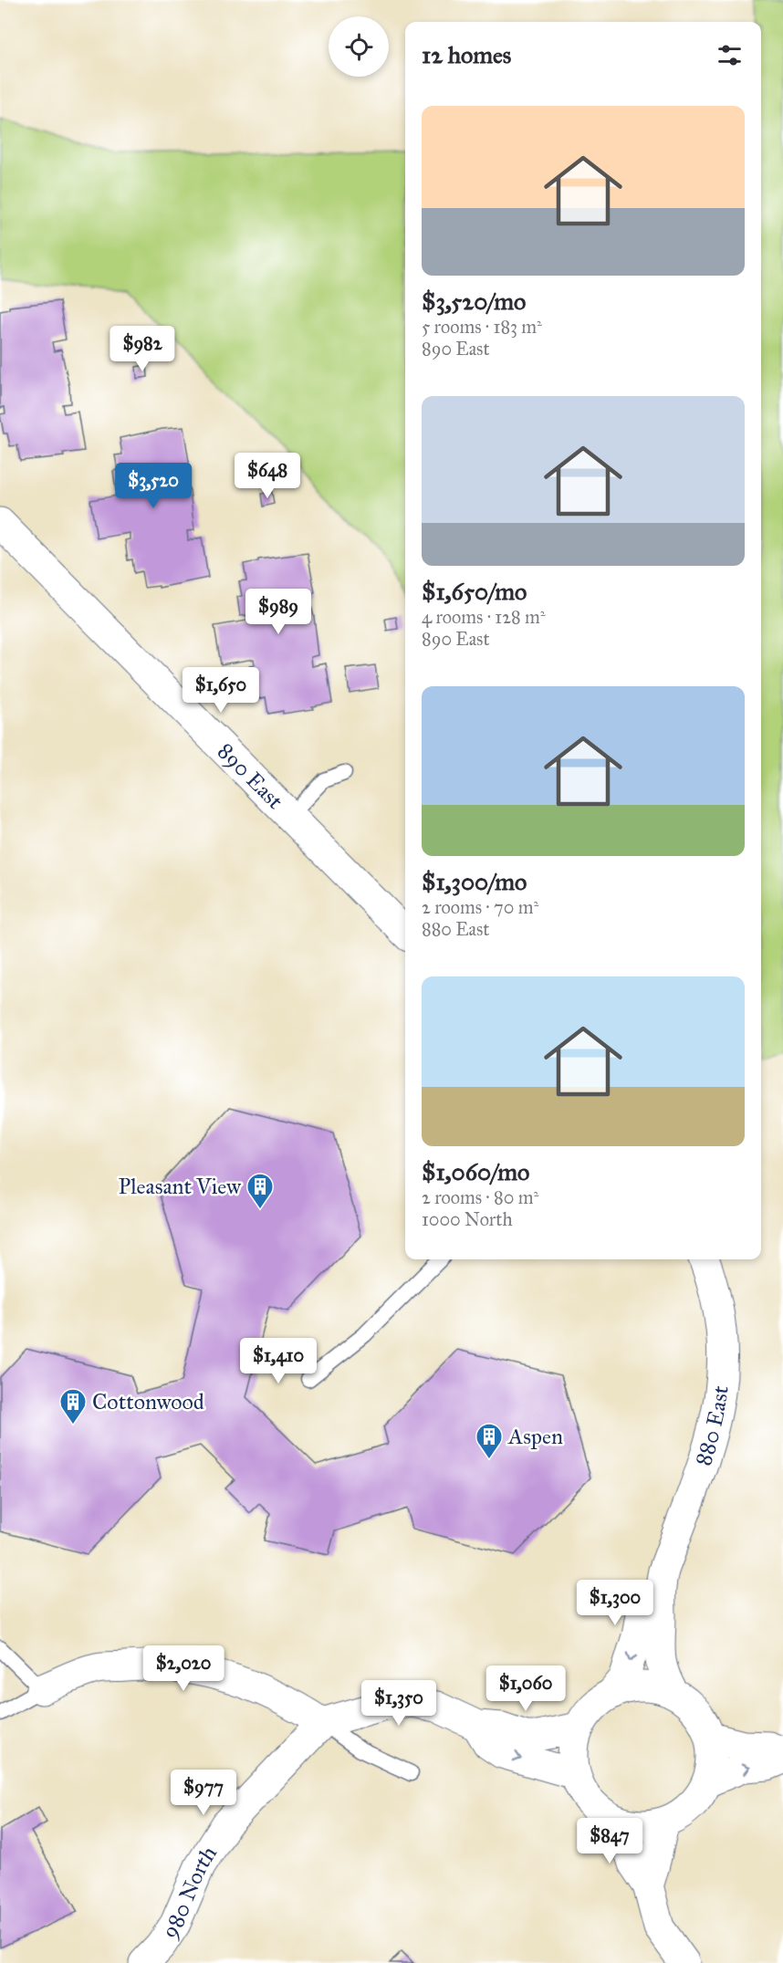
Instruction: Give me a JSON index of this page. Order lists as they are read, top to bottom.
{
  "streets": {
    "street": ["890 East", "880 East", "980 North"]
  },
  "places": {
    "building": ["Pleasant View", "Cottonwood", "Aspen"]
  },
  "page": {
    "heading": "12 homes",
    "list": [
      {
        "name": "$3,520/mo",
        "note": "5 rooms · 183 m² · 890 East"
      },
      {
        "name": "$1,650/mo",
        "note": "4 rooms · 128 m² · 890 East"
      },
      {
        "name": "$1,300/mo",
        "note": "2 rooms · 70 m² · 880 East"
      },
      {
        "name": "$1,060/mo",
        "note": "2 rooms · 80 m² · 1000 North"
      }
    ],
    "price": [
      "$982",
      "$648",
      "$3,520",
      "$989",
      "$1,650",
      "$1,410",
      "$1,300",
      "$2,020",
      "$1,060",
      "$1,350",
      "$977",
      "$847"
    ]
  }
}
